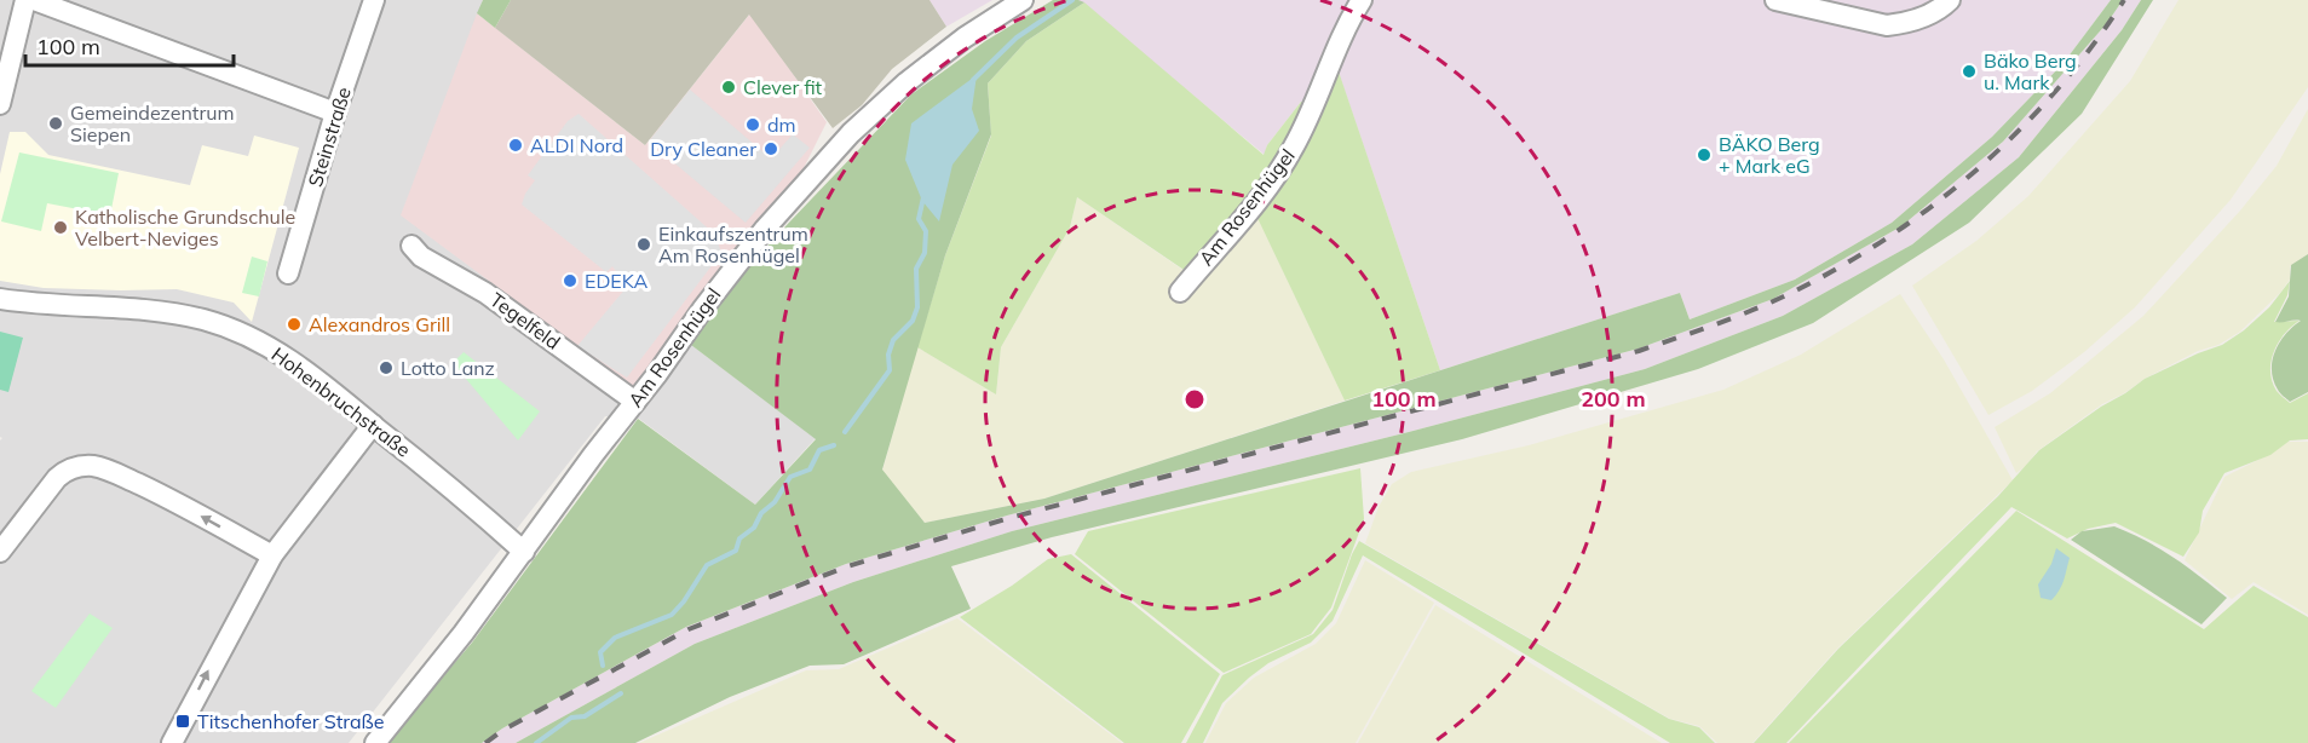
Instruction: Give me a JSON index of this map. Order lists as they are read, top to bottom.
{
  "streets": {
    "street": [
      "Steinstraße",
      "Am Rosenhügel",
      "Tegelfeld",
      "Hohenbruchstraße"
    ]
  },
  "crossings": [
    ["Am Rosenhügel", "Tegelfeld"],
    ["Am Rosenhügel", "Hohenbruchstraße"]
  ],
  "places": {
    "other": [
      "Bäko Berg u. Mark",
      "Clever fit",
      "Gemeindezentrum Siepen",
      "dm",
      "ALDI Nord",
      "Dry Cleaner",
      "BÄKO Berg + Mark eG",
      "Katholische Grundschule Velbert-Neviges",
      "Einkaufszentrum Am Rosenhügel",
      "EDEKA",
      "Alexandros Grill",
      "Lotto Lanz"
    ],
    "transit": ["Titschenhofer Straße"]
  },
  "scale_bar": "100 m",
  "rings": ["100 m", "200 m"]
}
